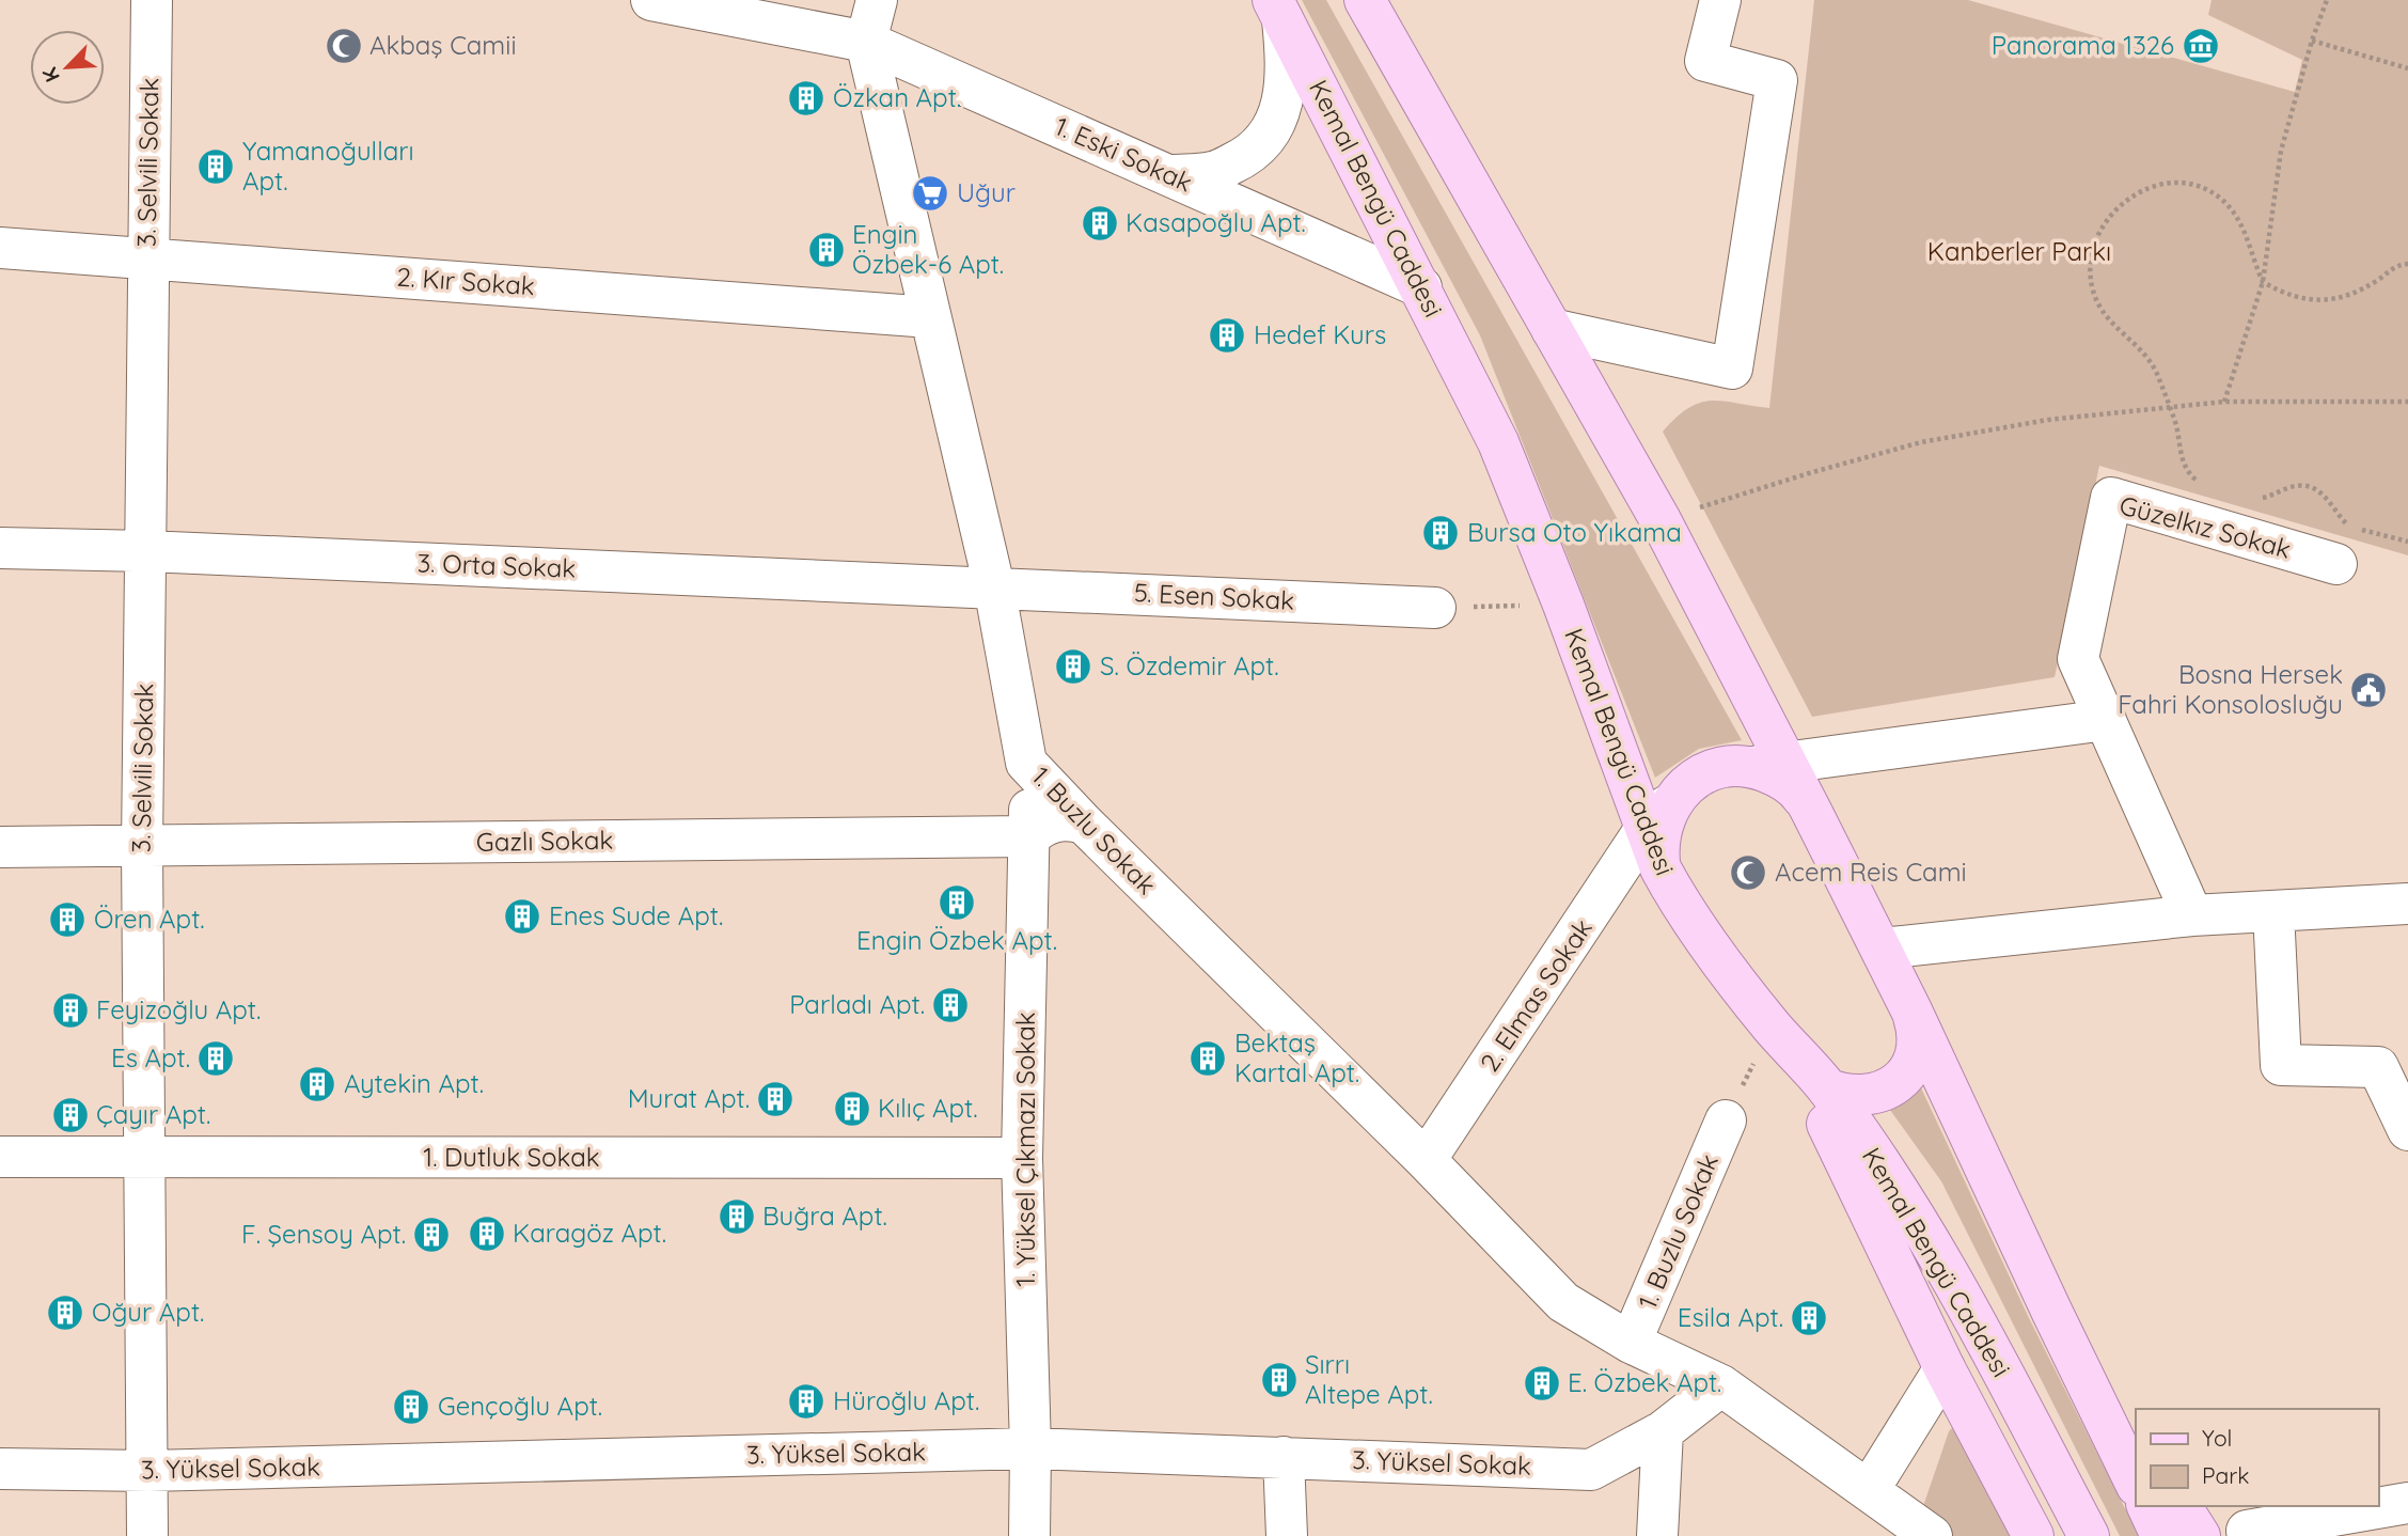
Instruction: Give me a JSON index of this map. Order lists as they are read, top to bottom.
{
  "streets": {
    "main road": ["Kemal Bengü Caddesi"],
    "street": [
      "1. Eski Sokak",
      "3. Selvili Sokak",
      "2. Kır Sokak",
      "Güzelkız Sokak",
      "3. Orta Sokak",
      "5. Esen Sokak",
      "1. Buzlu Sokak",
      "Gazlı Sokak",
      "2. Elmas Sokak",
      "1. Yüksel Çıkmazı Sokak",
      "1. Dutluk Sokak",
      "3. Yüksel Sokak"
    ]
  },
  "crossings": [
    ["1. Eski Sokak", "Kemal Bengü Caddesi"],
    ["1. Eski Sokak", "1. Buzlu Sokak"],
    ["3. Selvili Sokak", "2. Kır Sokak"],
    ["3. Selvili Sokak", "3. Orta Sokak"],
    ["3. Selvili Sokak", "Gazlı Sokak"],
    ["3. Selvili Sokak", "1. Dutluk Sokak"],
    ["3. Selvili Sokak", "3. Yüksel Sokak"],
    ["Kemal Bengü Caddesi", "2. Elmas Sokak"],
    ["2. Kır Sokak", "1. Buzlu Sokak"],
    ["3. Orta Sokak", "5. Esen Sokak"],
    ["3. Orta Sokak", "1. Buzlu Sokak"],
    ["5. Esen Sokak", "1. Buzlu Sokak"],
    ["1. Buzlu Sokak", "Gazlı Sokak"],
    ["1. Buzlu Sokak", "2. Elmas Sokak"],
    ["1. Buzlu Sokak", "1. Yüksel Çıkmazı Sokak"],
    ["1. Buzlu Sokak", "3. Yüksel Sokak"],
    ["Gazlı Sokak", "1. Yüksel Çıkmazı Sokak"],
    ["1. Yüksel Çıkmazı Sokak", "1. Dutluk Sokak"],
    ["1. Yüksel Çıkmazı Sokak", "3. Yüksel Sokak"]
  ],
  "parks": ["Kanberler Parkı"],
  "places": {
    "mosque": ["Akbaş Camii", "Acem Reis Cami"],
    "museum": ["Panorama 1326"],
    "building": [
      "Özkan Apt.",
      "Yamanoğulları Apt.",
      "Kasapoğlu Apt.",
      "Engin Özbek-6 Apt.",
      "Hedef Kurs",
      "Bursa Oto Yıkama",
      "S. Özdemir Apt.",
      "Engin Özbek Apt.",
      "Enes Sude Apt.",
      "Ören Apt.",
      "Parladı Apt.",
      "Feyizoğlu Apt.",
      "Es Apt.",
      "Bektaş Kartal Apt.",
      "Aytekin Apt.",
      "Murat Apt.",
      "Kılıç Apt.",
      "Çayır Apt.",
      "Buğra Apt.",
      "Karagöz Apt.",
      "F. Şensoy Apt.",
      "Oğur Apt.",
      "Esila Apt.",
      "Sırrı Altepe Apt.",
      "E. Özbek Apt.",
      "Hüroğlu Apt.",
      "Gençoğlu Apt."
    ],
    "supermarket": ["Uğur"],
    "public building": ["Bosna Hersek Fahri Konsolosluğu"]
  },
  "legend": ["Yol", "Park"],
  "north": "bottom left"
}
